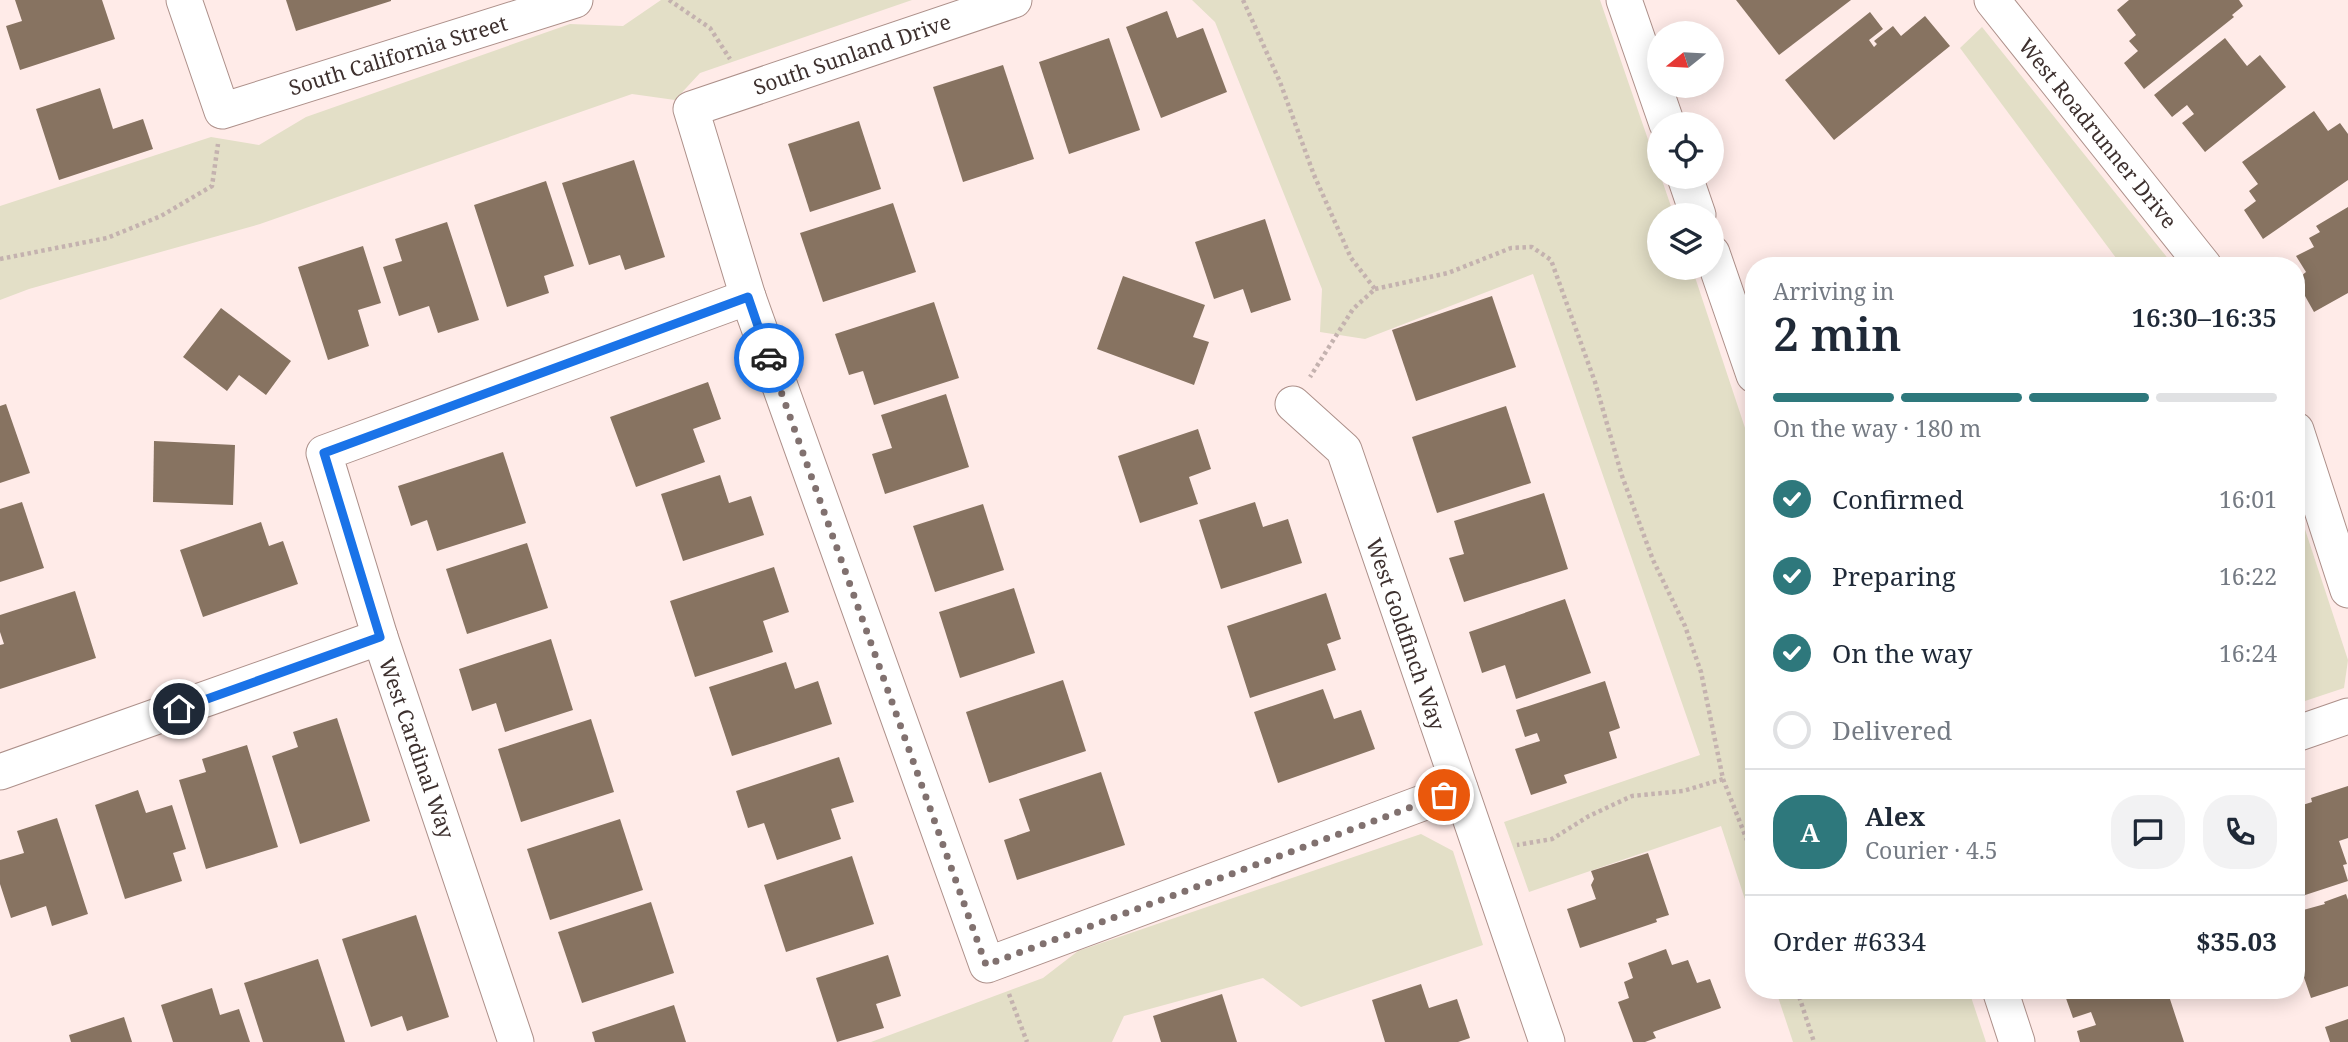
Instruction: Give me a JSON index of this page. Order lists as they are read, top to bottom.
{
  "streets": {
    "street": [
      "South Sunland Drive",
      "South California Street",
      "West Roadrunner Drive",
      "West Goldfinch Way",
      "West Cardinal Way"
    ]
  },
  "crossings": [
    ["South Sunland Drive", "West Cardinal Way"]
  ],
  "north": "left",
  "page": {
    "heading": ["2 min", "Arriving in", "16:30–16:35"],
    "panel": [
      "Alex",
      "Courier · 4.5",
      "Order #6334",
      "$35.03"
    ],
    "bar": "On the way · 180 m",
    "list": [
      ["Confirmed", "16:01"],
      ["Preparing", "16:22"],
      ["On the way", "16:24"],
      "Delivered"
    ],
    "round": "A"
  }
}
